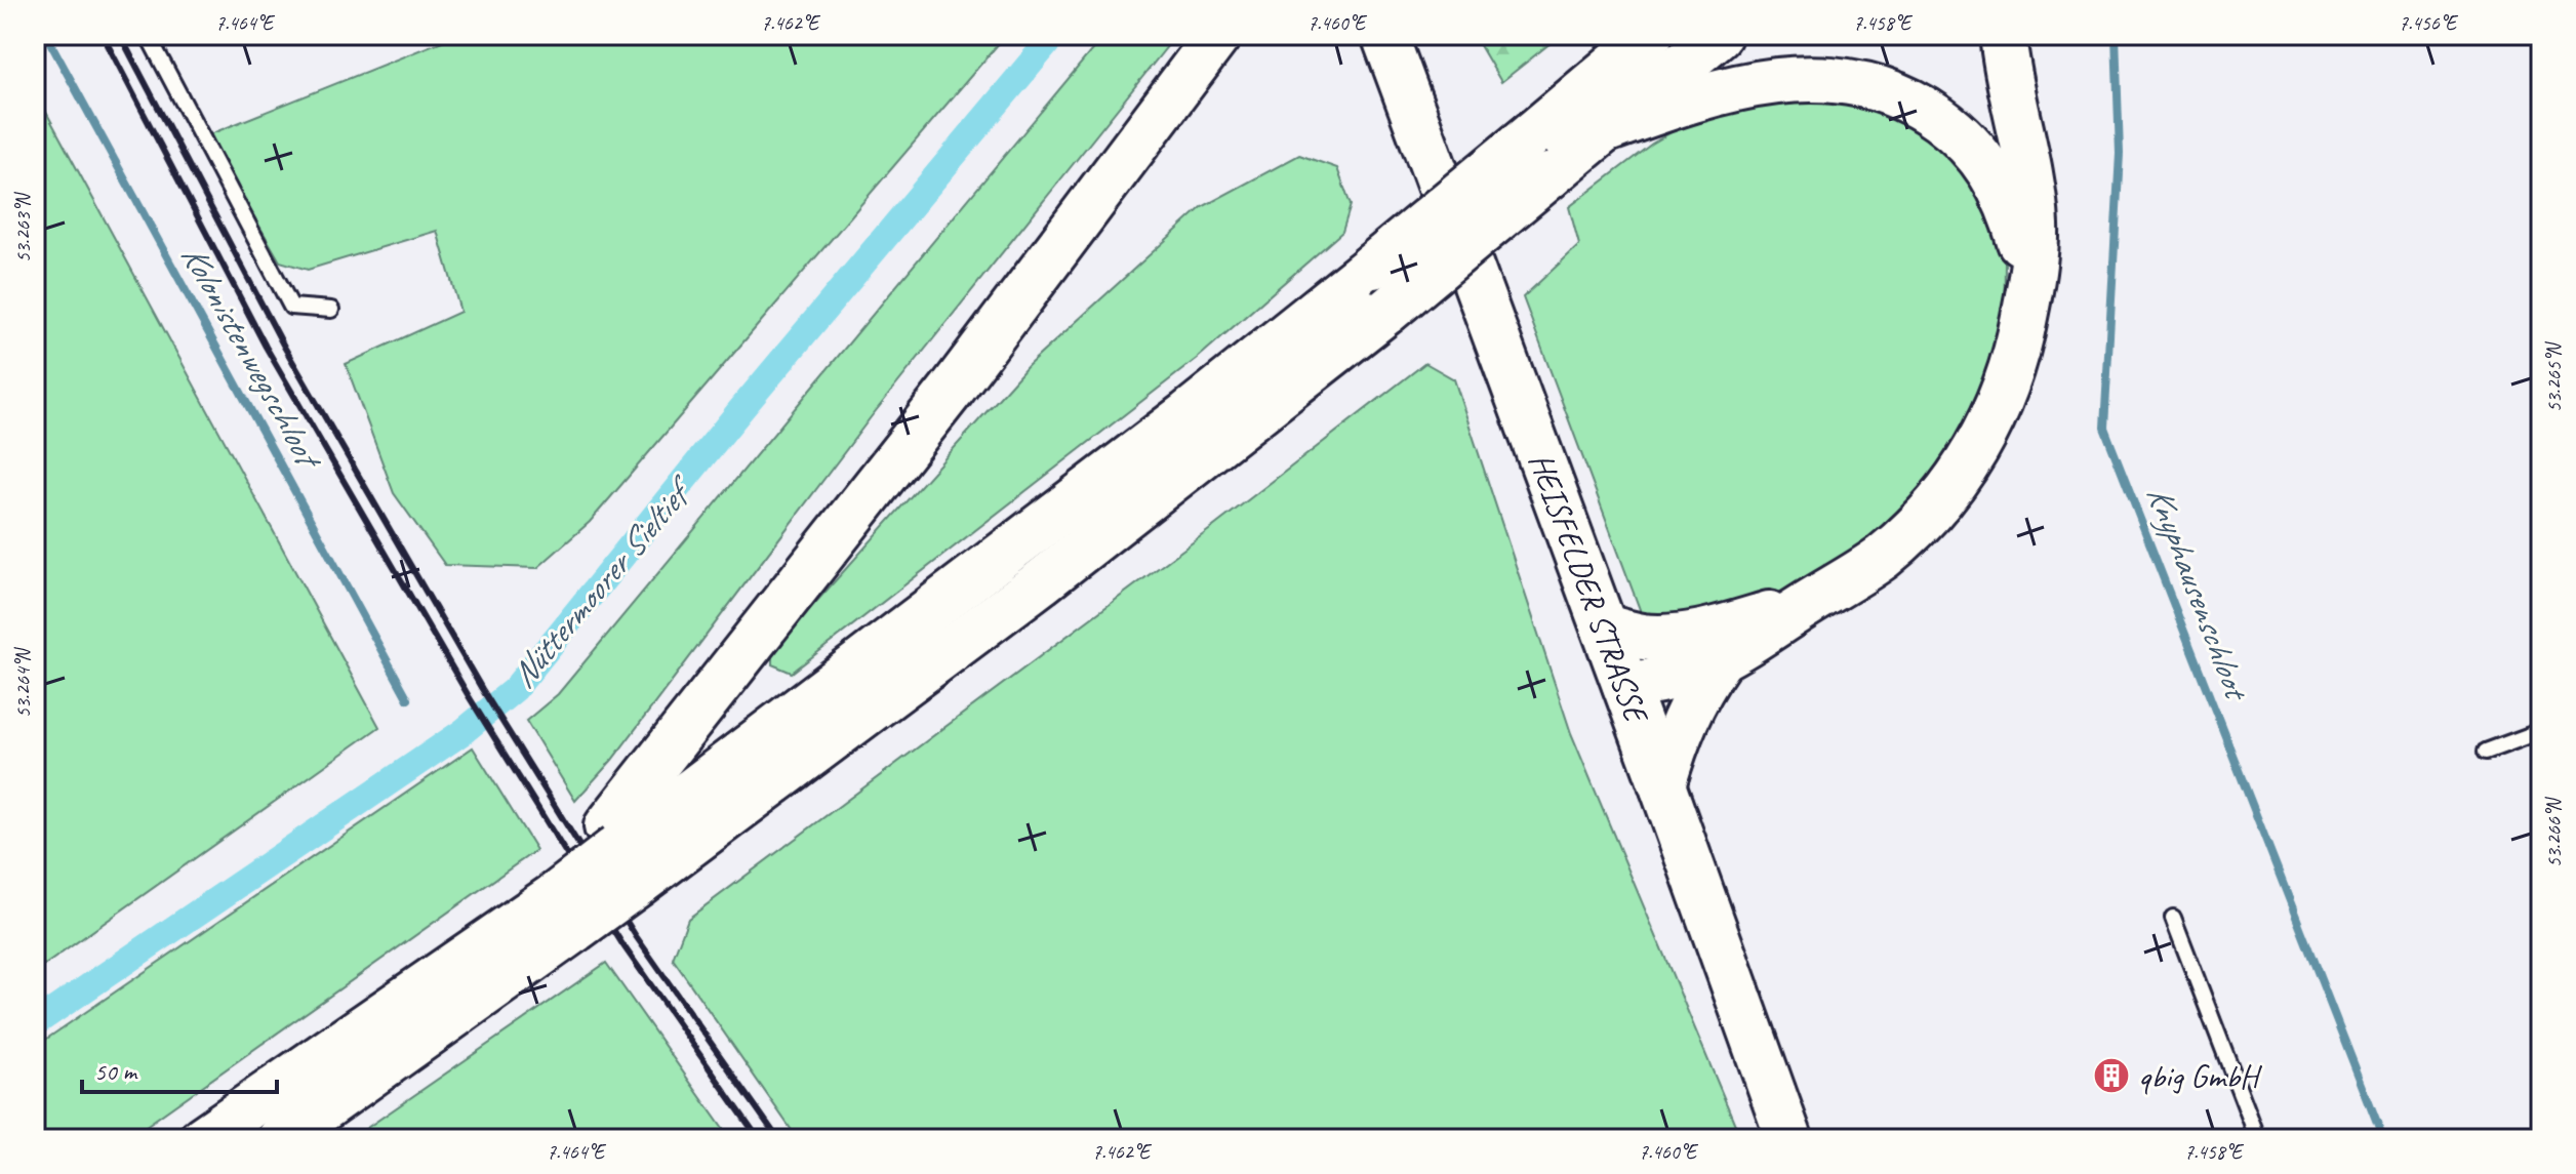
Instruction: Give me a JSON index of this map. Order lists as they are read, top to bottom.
{
  "streets": {
    "main road": ["HEISFELDER STRASSE"]
  },
  "water": ["Kolonistenwegschloot", "Nüttermoorer Sieltief", "Knyphausenschloot"],
  "places": {
    "building": ["qbig GmbH"]
  },
  "scale_bar": "50 m",
  "coordinates": [
    "7.464°E",
    "7.462°E",
    "7.460°E",
    "7.458°E",
    "7.456°E",
    "53.263°N",
    "53.265°N",
    "53.264°N",
    "53.266°N"
  ]
}
